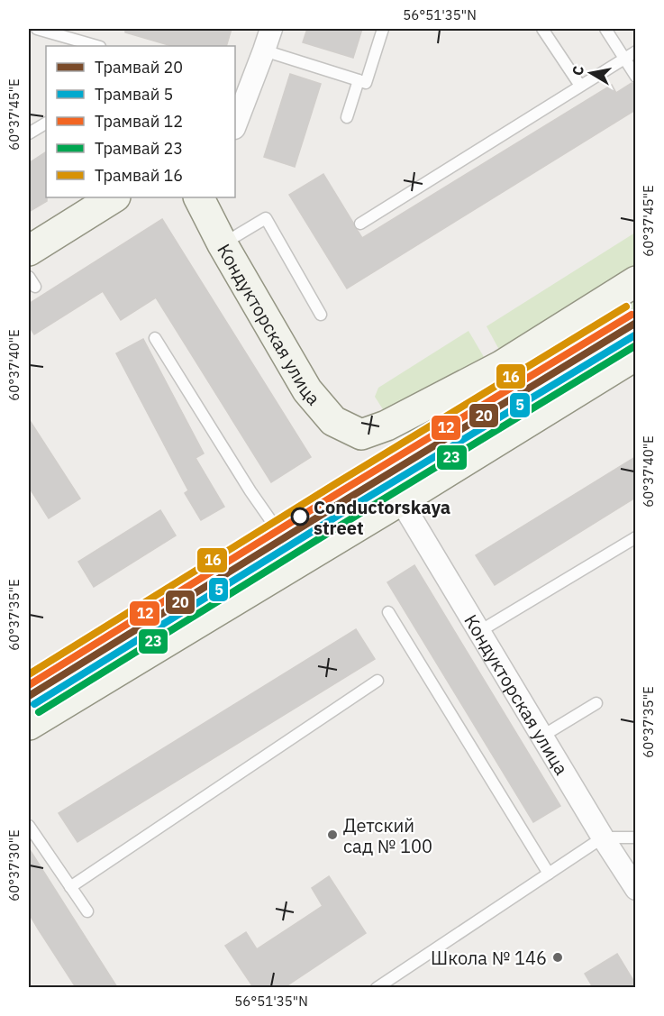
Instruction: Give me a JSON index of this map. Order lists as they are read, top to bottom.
{
  "streets": {
    "main road": ["Кондукторская улица"]
  },
  "places": ["Conductorskaya street", "Детский сад № 100", "Школа № 146"],
  "lines": [
    "tram line 16",
    "tram line 12",
    "tram line 20",
    "tram line 5",
    "tram line 23"
  ],
  "legend": [
    "Трамвай 20",
    "Трамвай 5",
    "Трамвай 12",
    "Трамвай 23",
    "Трамвай 16"
  ],
  "north": "left",
  "coordinates": [
    "56°51'35\"N",
    "60°37'45\"E",
    "60°37'40\"E",
    "60°37'35\"E",
    "60°37'30\"E"
  ]
}
